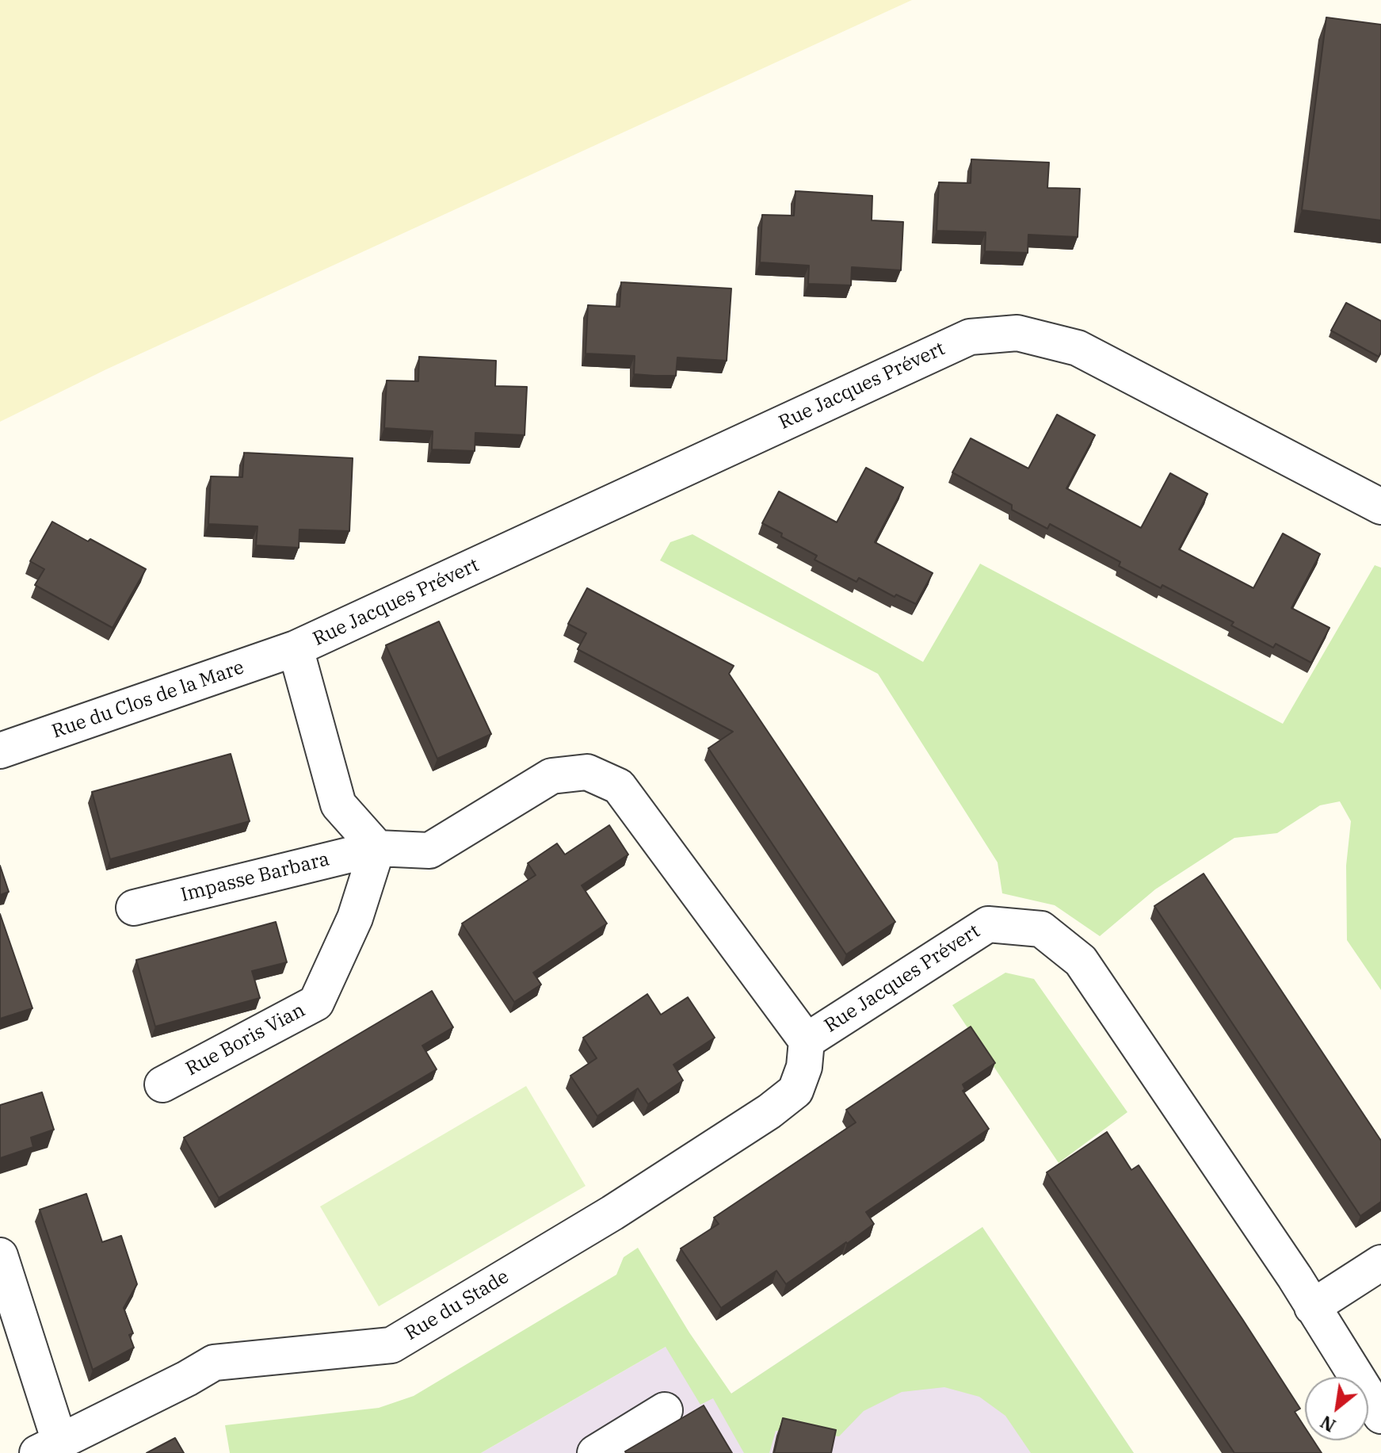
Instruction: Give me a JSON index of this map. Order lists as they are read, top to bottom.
{
  "streets": {
    "street": [
      "Rue Jacques Prévert",
      "Rue du Clos de la Mare",
      "Impasse Barbara",
      "Rue Boris Vian",
      "Rue du Stade"
    ]
  },
  "crossings": [
    ["Rue Jacques Prévert", "Rue du Clos de la Mare"],
    ["Rue Jacques Prévert", "Impasse Barbara"],
    ["Rue Jacques Prévert", "Rue Boris Vian"],
    ["Rue Jacques Prévert", "Rue du Stade"],
    ["Impasse Barbara", "Rue Boris Vian"]
  ],
  "north": "bottom left"
}
